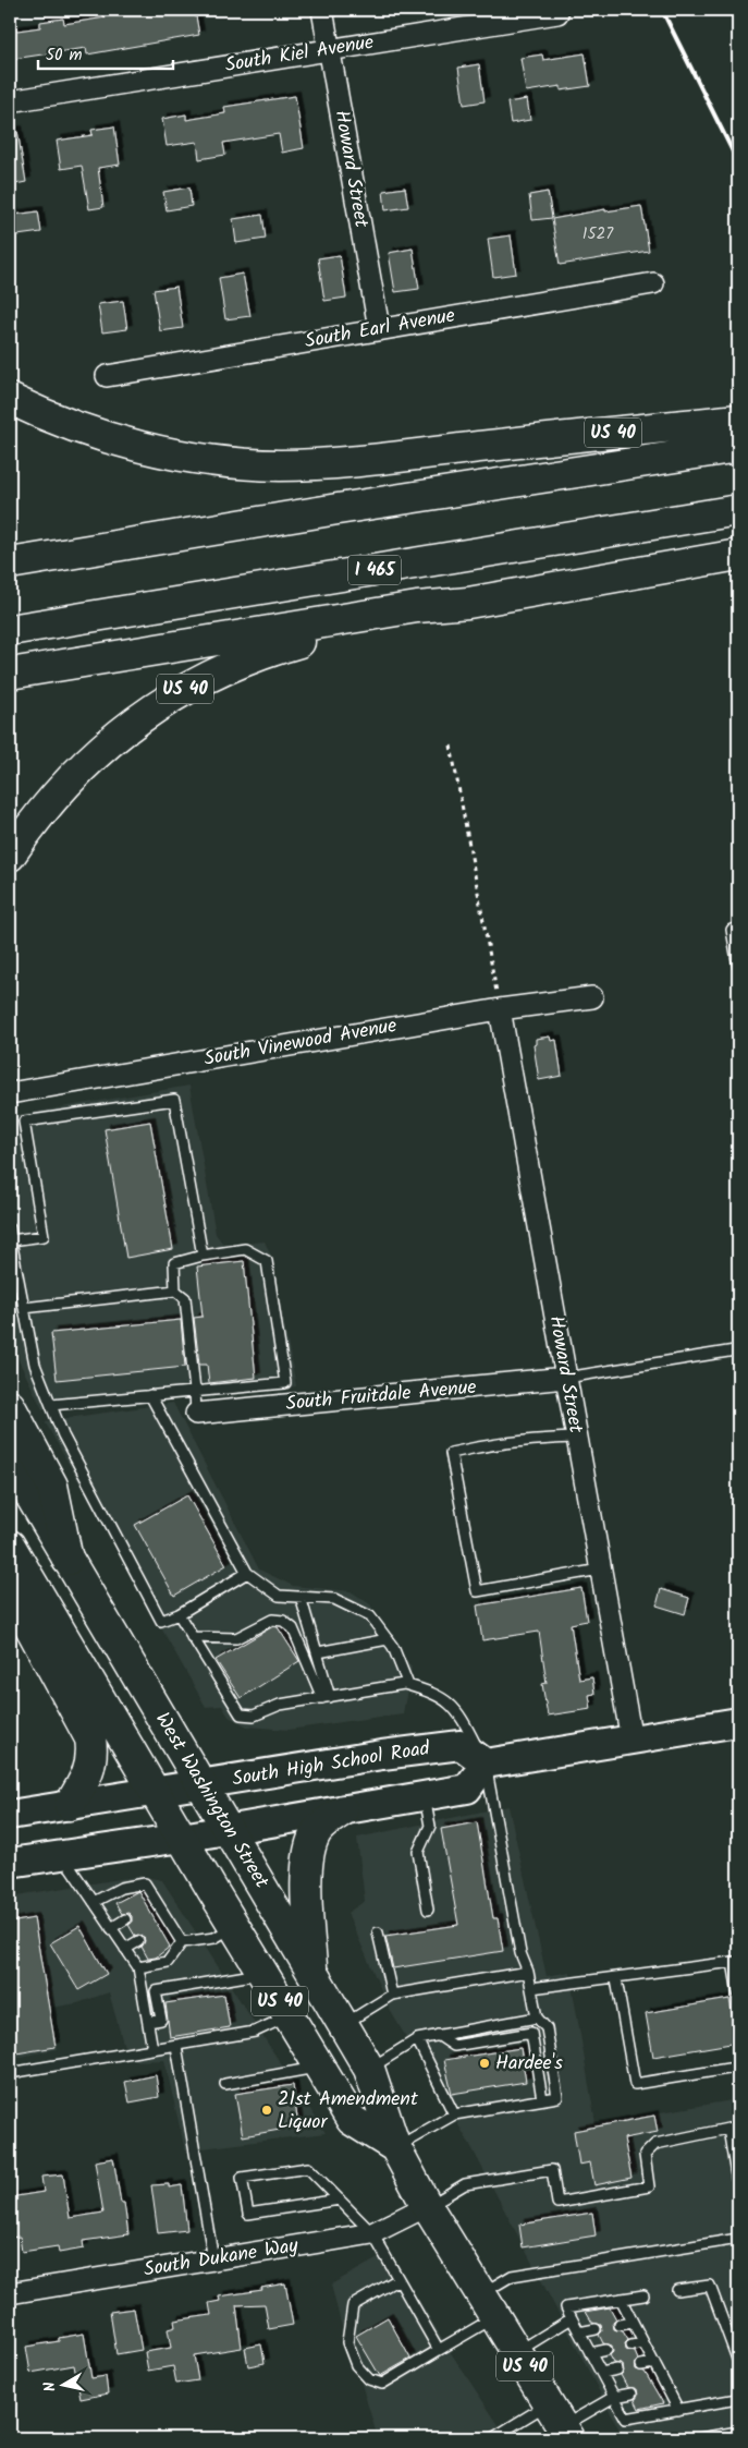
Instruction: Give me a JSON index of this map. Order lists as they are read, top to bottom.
{
  "streets": {
    "main road": ["US 40", "I 465", "West Washington Street"],
    "street": [
      "South Kiel Avenue",
      "Howard Street",
      "South Earl Avenue",
      "South Vinewood Avenue",
      "South Fruitdale Avenue",
      "South High School Road",
      "South Dukane Way"
    ]
  },
  "crossings": [
    ["South Kiel Avenue", "Howard Street"],
    ["Howard Street", "South Earl Avenue"],
    ["Howard Street", "South Vinewood Avenue"],
    ["Howard Street", "South Fruitdale Avenue"],
    ["US 40", "South High School Road"],
    ["US 40", "West Washington Street"],
    ["South High School Road", "West Washington Street"],
    ["West Washington Street", "South Dukane Way"]
  ],
  "places": ["Hardee's", "21st Amendment Liquor"],
  "house_numbers": ["1527"],
  "scale_bar": "50 m",
  "north": "left"
}
